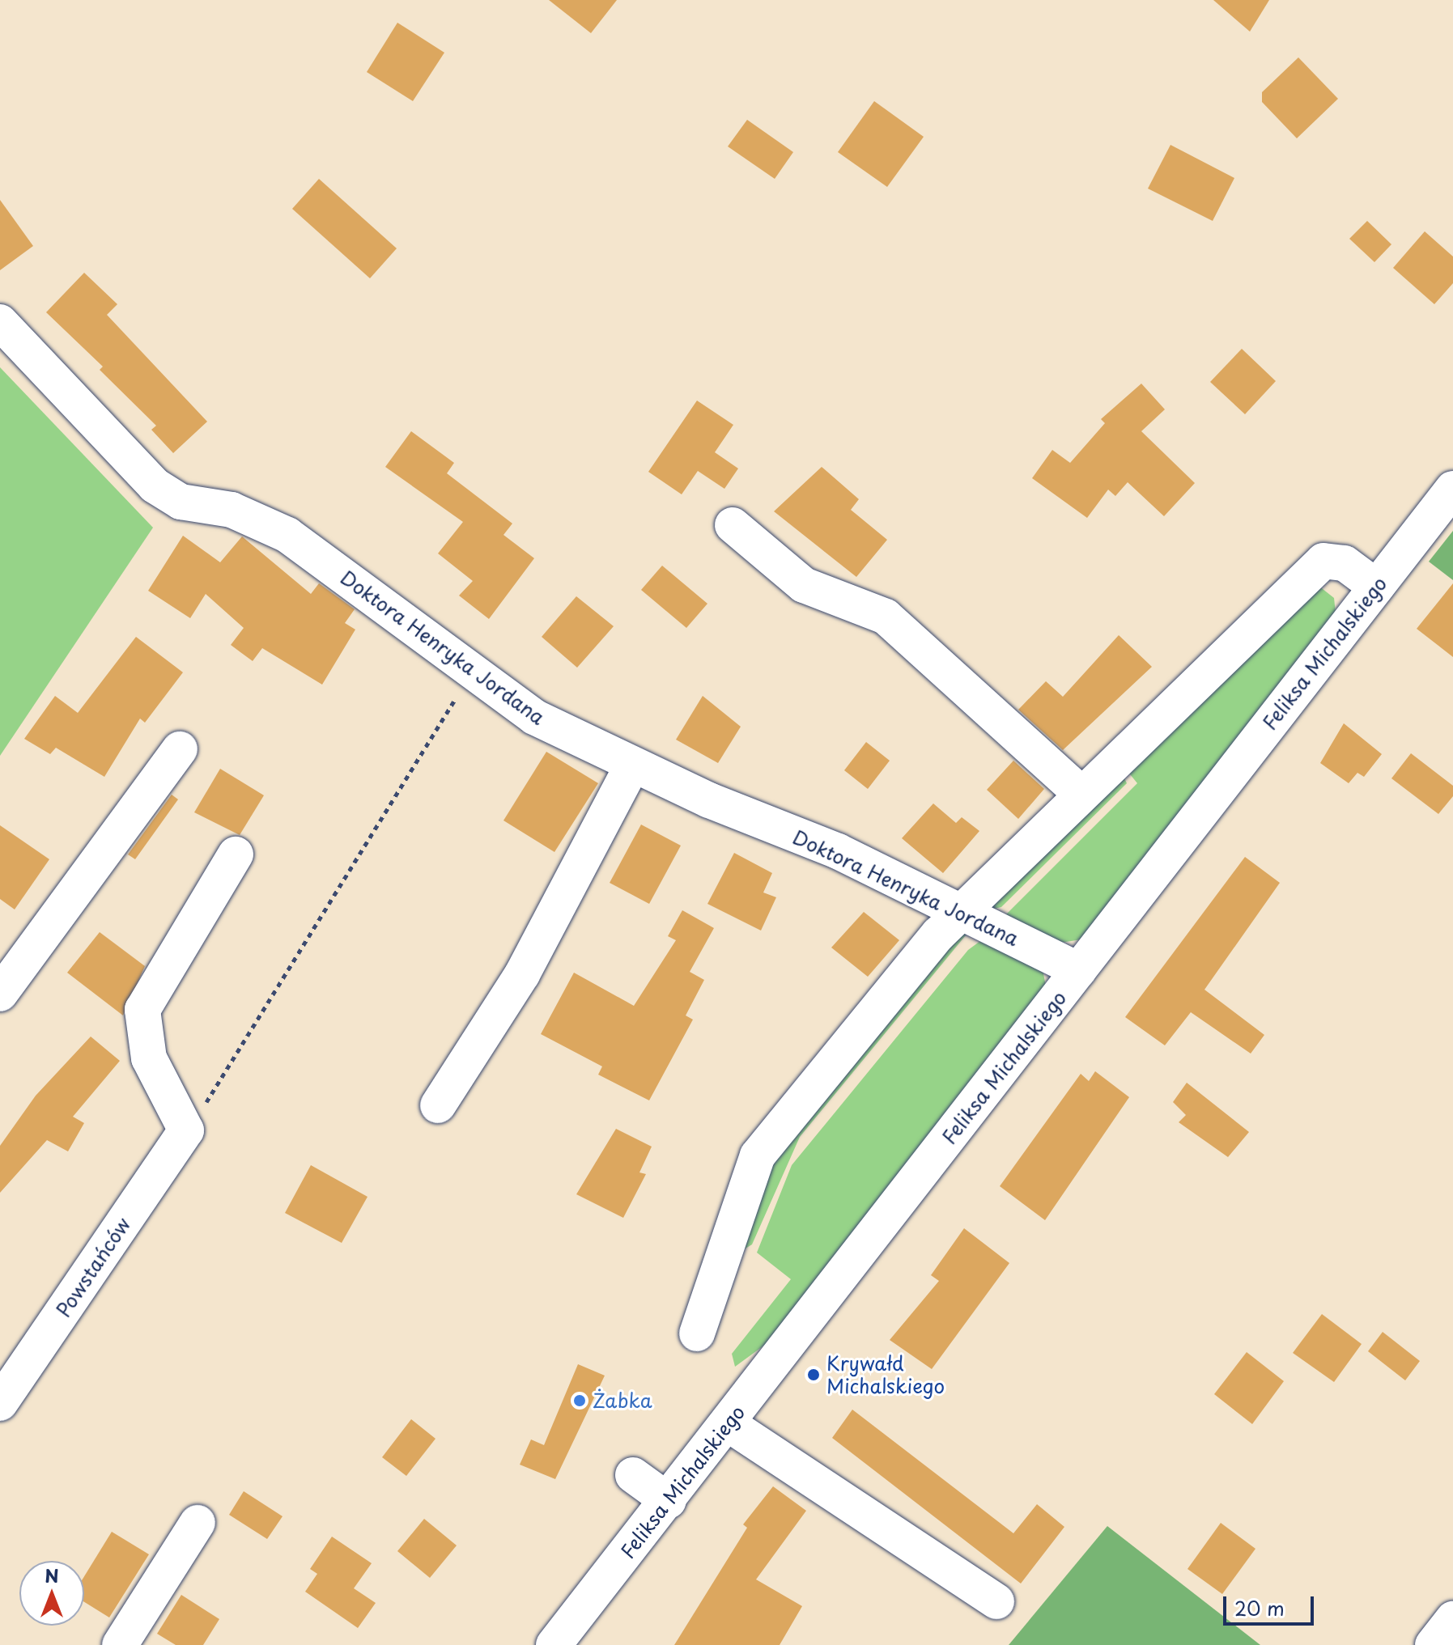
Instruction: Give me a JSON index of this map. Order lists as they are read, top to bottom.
{
  "streets": {
    "street": ["Doktora Henryka Jordana", "Feliksa Michalskiego", "Powstańców"]
  },
  "crossings": [
    ["Doktora Henryka Jordana", "Feliksa Michalskiego"]
  ],
  "places": ["Krywałd Michalskiego", "Żabka"],
  "scale_bar": "20 m",
  "north": "top"
}
